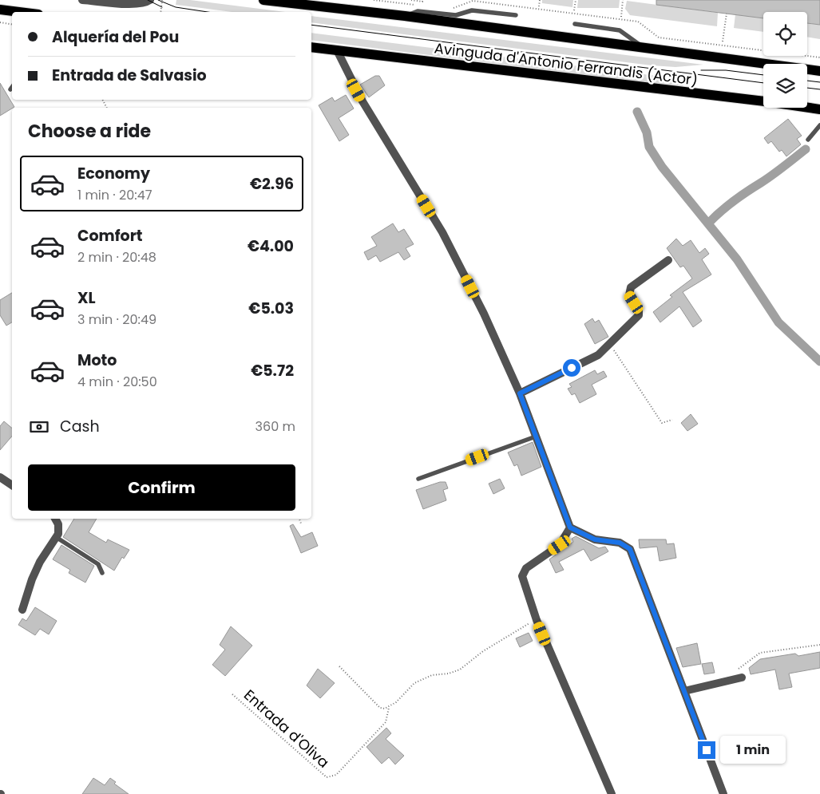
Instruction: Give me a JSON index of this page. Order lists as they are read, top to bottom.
{
  "streets": {
    "main road": ["Avinguda d'Antonio Ferrandis (Actor)"],
    "path": ["Entrada d'Oliva"]
  },
  "page": {
    "banner": ["Alquería del Pou", "Entrada de Salvasio"],
    "heading": "Choose a ride",
    "list": [
      {
        "name": "Economy",
        "note": "1 min · 20:47",
        "value": "€2.96"
      },
      {
        "name": "Comfort",
        "note": "2 min · 20:48",
        "value": "€4.00"
      },
      {
        "name": "XL",
        "note": "3 min · 20:49",
        "value": "€5.03"
      },
      {
        "name": "Moto",
        "note": "4 min · 20:50",
        "value": "€5.72"
      }
    ],
    "pay": ["Cash", "360 m"],
    "buttons": "Confirm",
    "bubble": "1 min"
  }
}
